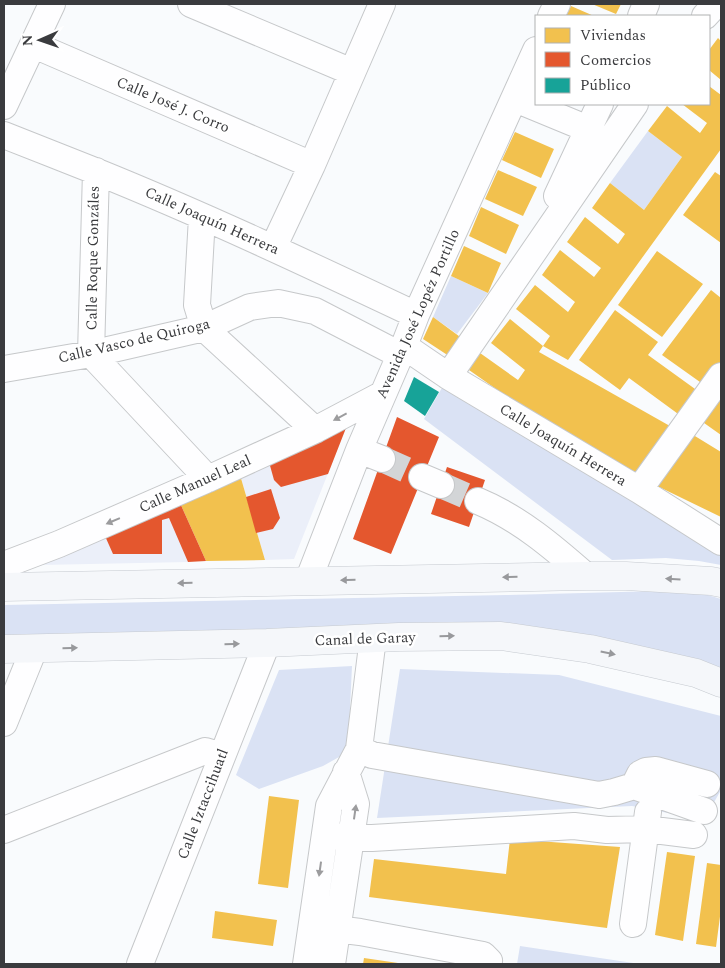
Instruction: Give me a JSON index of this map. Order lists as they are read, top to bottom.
{
  "streets": {
    "main road": ["Canal de Garay"],
    "street": [
      "Calle José J. Corro",
      "Calle Joaquín Herrera",
      "Calle Roque Gonzáles",
      "Avenida José Lopéz Portillo",
      "Calle Vasco de Quiroga",
      "Calle Manuel Leal",
      "Calle Iztaccihuatl"
    ]
  },
  "crossings": [
    ["Calle Joaquín Herrera", "Calle Roque Gonzáles"],
    ["Calle Joaquín Herrera", "Avenida José Lopéz Portillo"],
    ["Calle Joaquín Herrera", "Calle Vasco de Quiroga"],
    ["Calle Roque Gonzáles", "Calle Vasco de Quiroga"],
    ["Avenida José Lopéz Portillo", "Calle Vasco de Quiroga"],
    ["Avenida José Lopéz Portillo", "Calle Manuel Leal"],
    ["Canal de Garay", "Calle Iztaccihuatl"]
  ],
  "one_way": ["Calle Manuel Leal"],
  "legend": ["Viviendas", "Comercios", "Público"],
  "north": "left"
}
